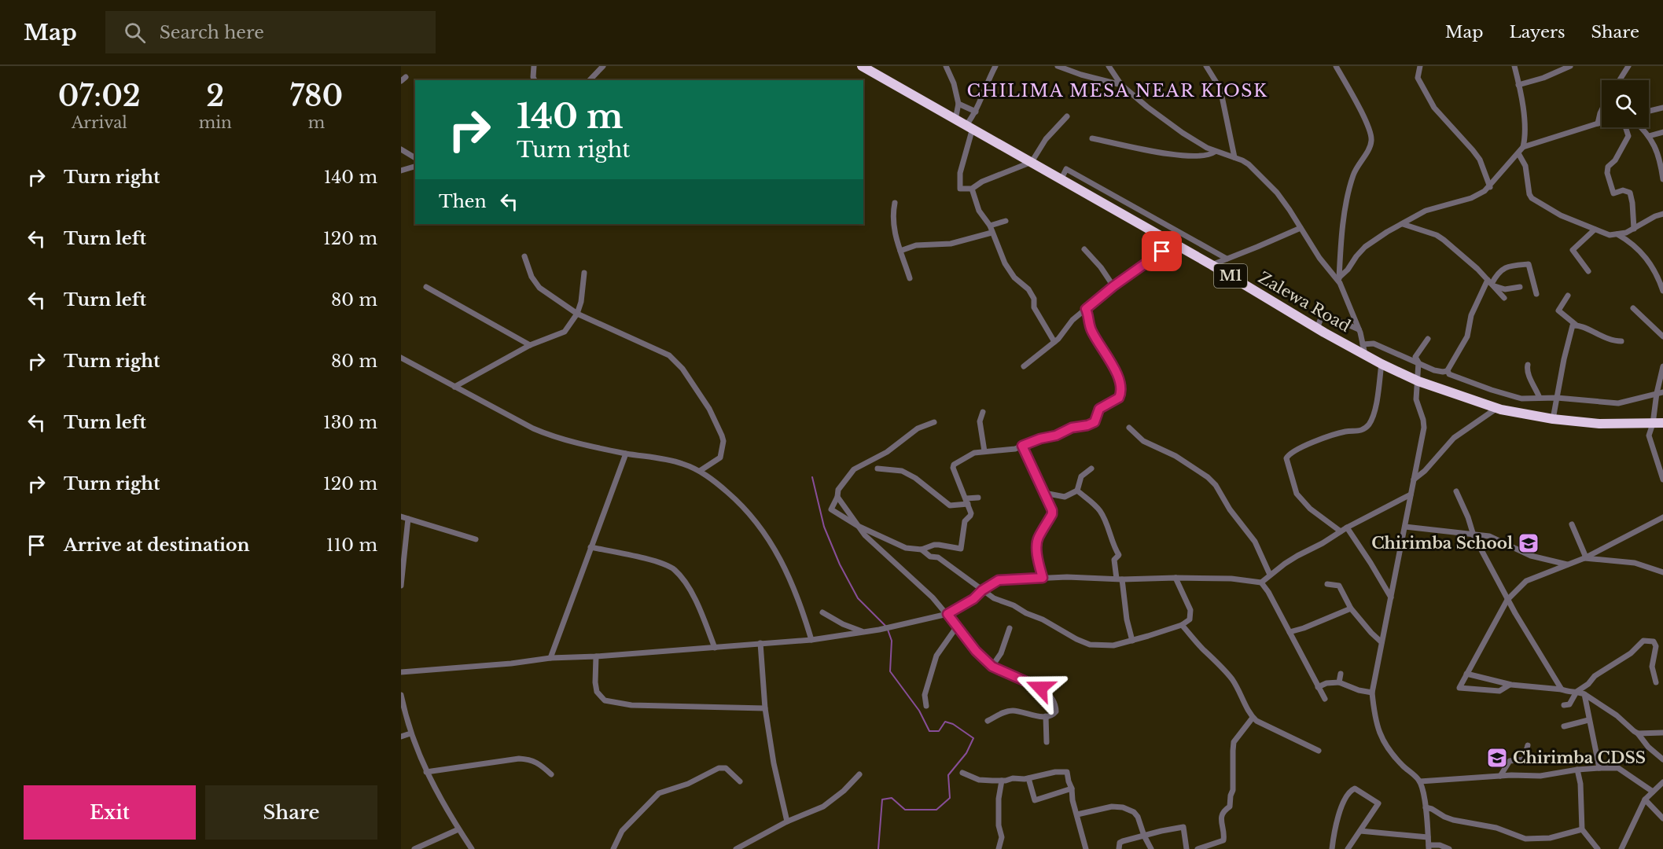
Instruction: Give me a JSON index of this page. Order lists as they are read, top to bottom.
{
  "streets": {
    "highway": ["M1", "Zalewa Road"]
  },
  "districts": ["CHILIMA MESA NEAR KIOSK"],
  "places": {
    "school or university": ["Chirimba School", "Chirimba CDSS"]
  },
  "page": {
    "header": "Map",
    "search": "Search here",
    "nav": ["Map", "Layers", "Share"],
    "eta": [
      "07:02",
      "Arrival",
      "2",
      "min",
      "780",
      "m"
    ],
    "turn": ["140 m", "Turn right"],
    "list": [
      {
        "name": "Turn right",
        "value": "140 m"
      },
      {
        "name": "Turn left",
        "value": "120 m"
      },
      {
        "name": "Turn left",
        "value": "80 m"
      },
      {
        "name": "Turn right",
        "value": "80 m"
      },
      {
        "name": "Turn left",
        "value": "130 m"
      },
      {
        "name": "Turn right",
        "value": "120 m"
      },
      {
        "name": "Arrive at destination",
        "value": "110 m"
      }
    ],
    "then": "Then",
    "buttons": ["Exit", "Share"]
  }
}
